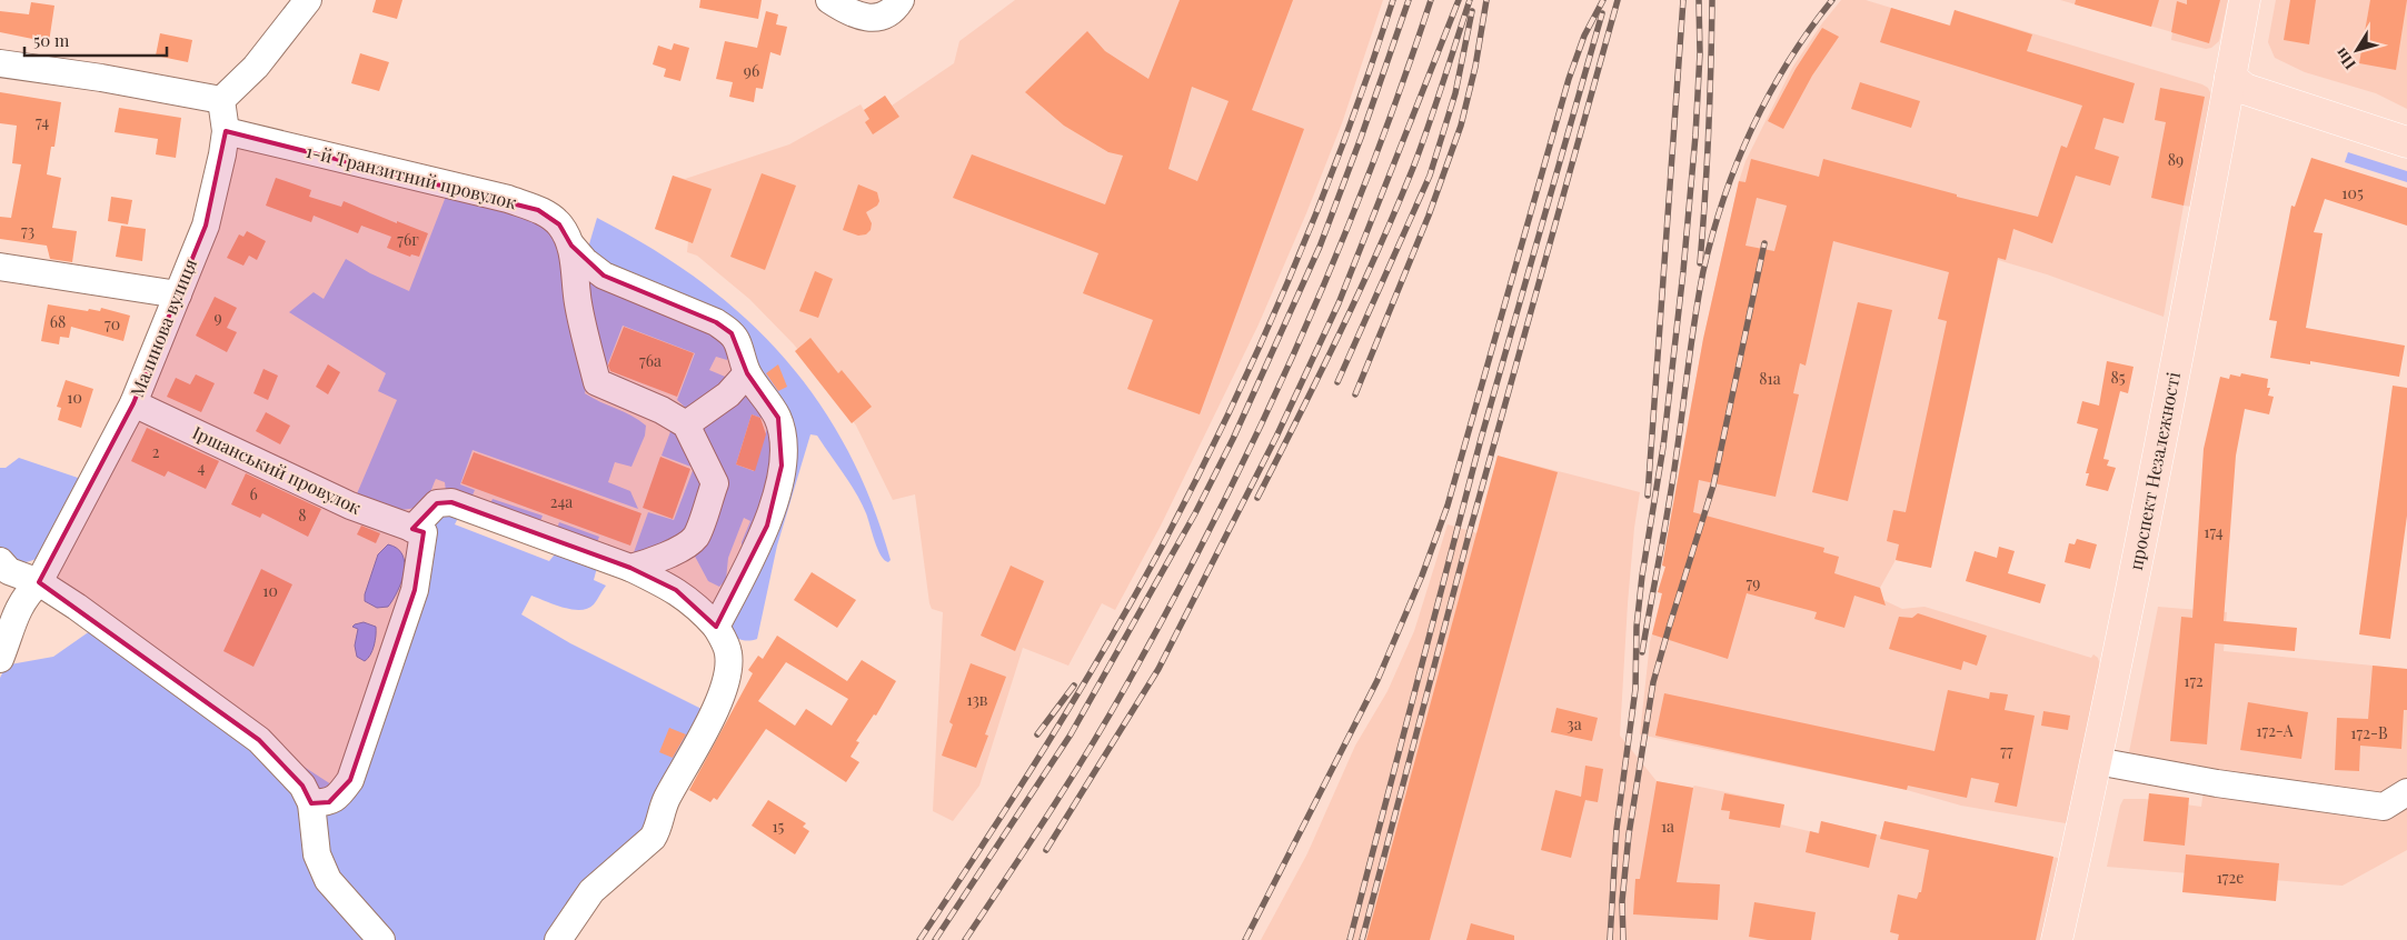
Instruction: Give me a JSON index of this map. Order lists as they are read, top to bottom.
{
  "streets": {
    "main road": ["проспект Незалежності"],
    "street": ["1-й Транзитний провулок", "Малинова вулиця", "Іршанський провулок"]
  },
  "crossings": [
    ["1-й Транзитний провулок", "Малинова вулиця"],
    ["Малинова вулиця", "Іршанський провулок"]
  ],
  "house_numbers": [
    "96",
    "74",
    "89",
    "105",
    "73",
    "76г",
    "9",
    "68",
    "70",
    "76а",
    "85",
    "81а",
    "10",
    "2",
    "4",
    "6",
    "24а",
    "8",
    "174",
    "79",
    "10",
    "172",
    "13в",
    "3а",
    "172-А",
    "172-В",
    "77",
    "15",
    "1а",
    "172е"
  ],
  "scale_bar": "50 m",
  "north": "bottom left"
}
